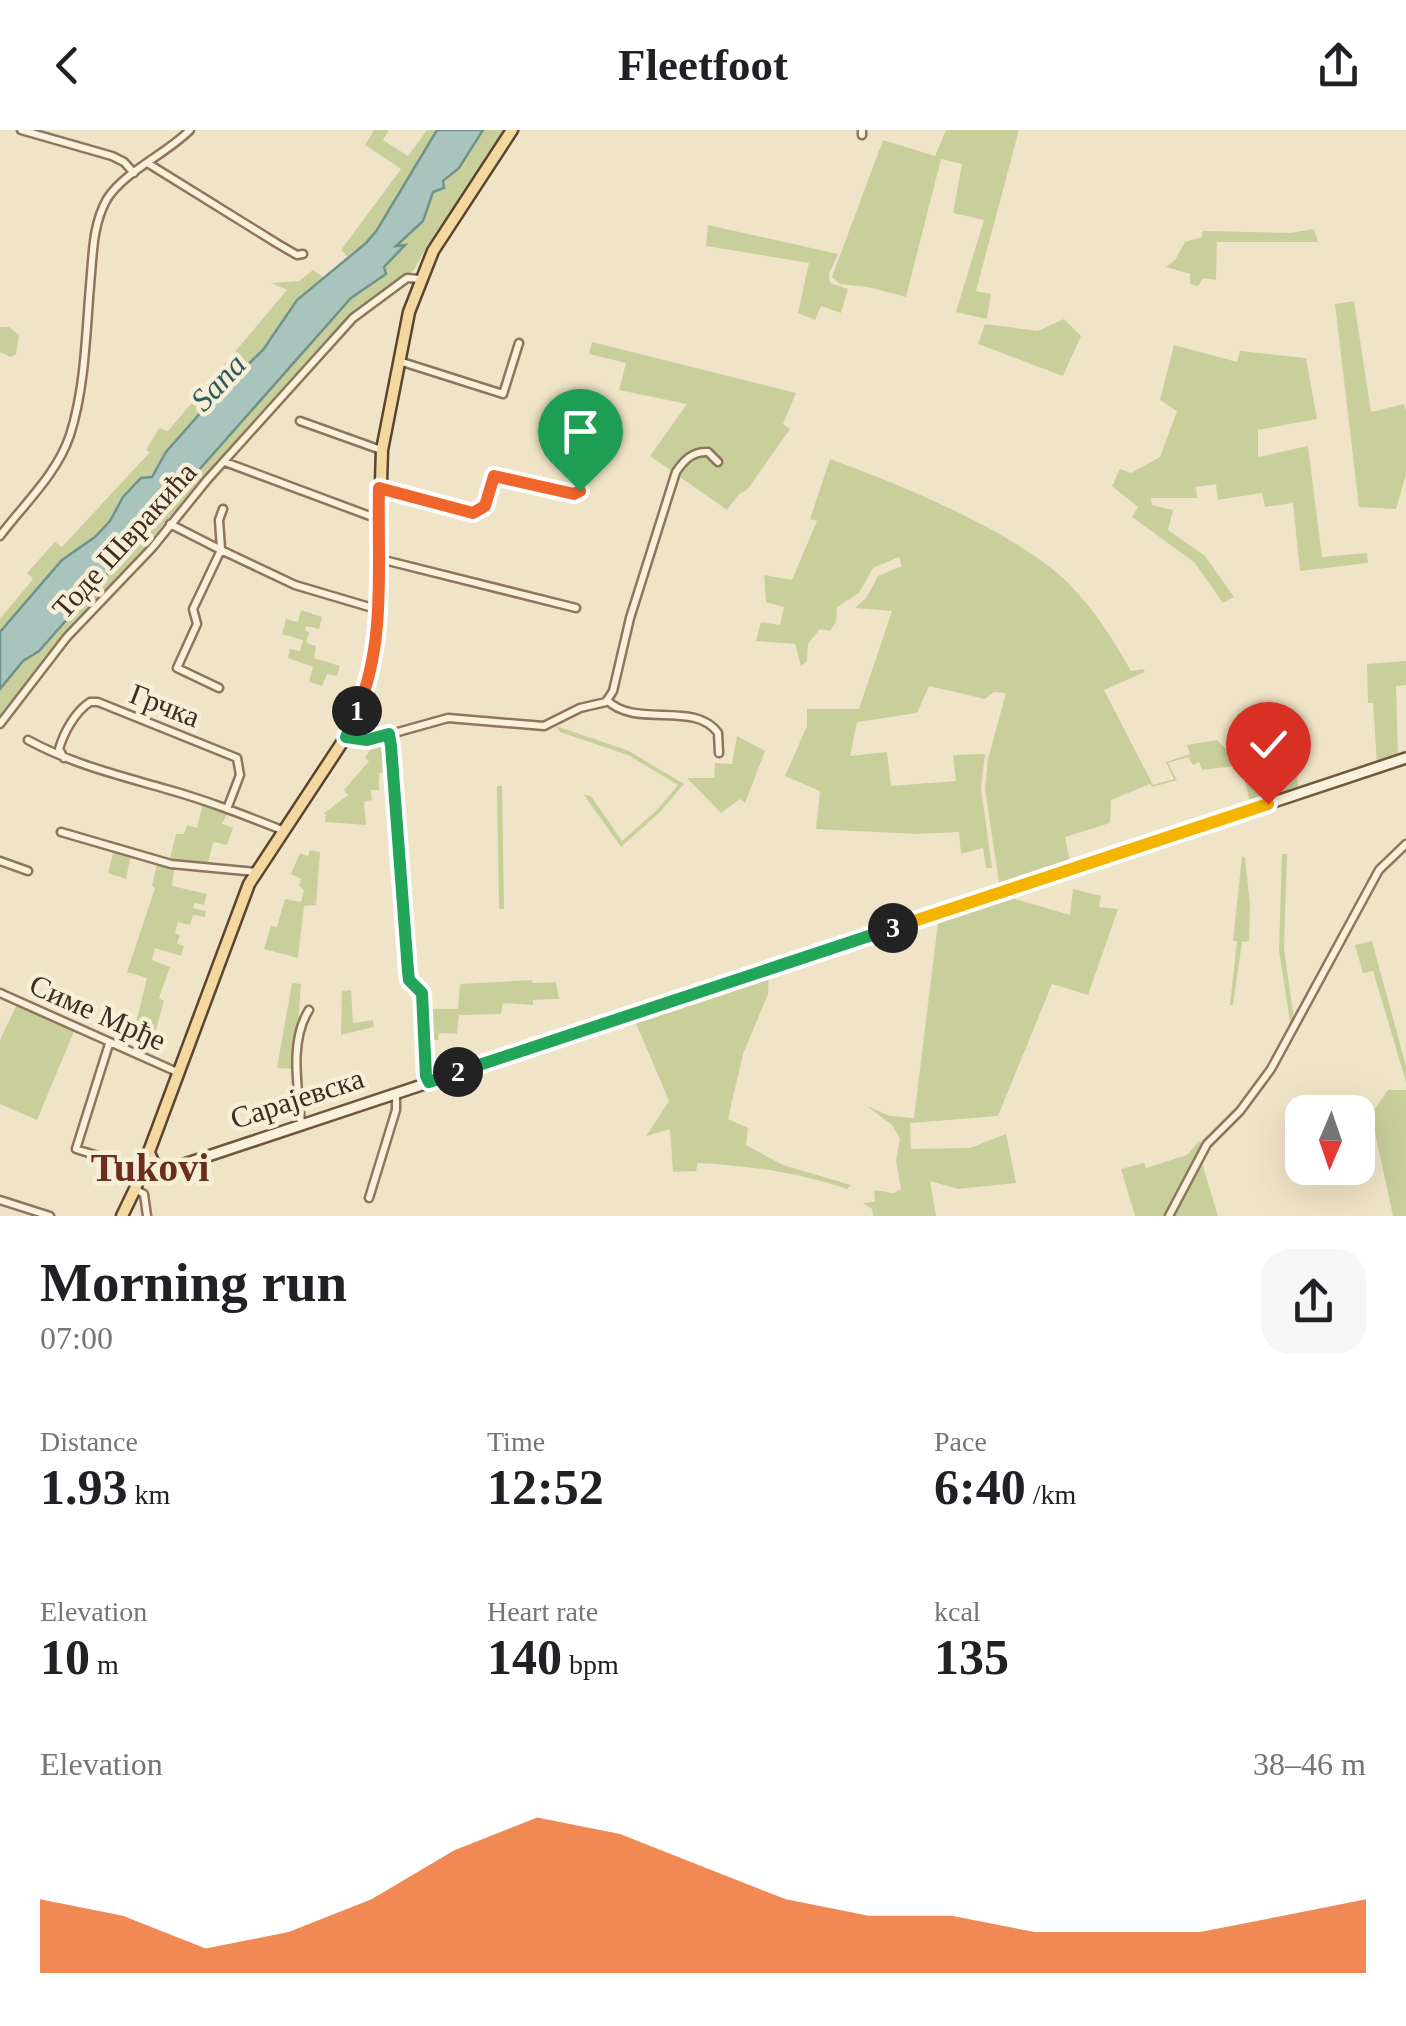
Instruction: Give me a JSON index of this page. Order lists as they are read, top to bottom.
{
  "streets": {
    "main road": ["Сарајевска"],
    "street": ["Тоде Швракића", "Грчка", "Симе Мрђе"]
  },
  "districts": ["Tukovi"],
  "water": ["Sana"],
  "north": "bottom",
  "page": {
    "header": "Fleetfoot",
    "pins": ["1", "3", "2"],
    "heading": ["Morning run", "07:00"],
    "stats": [
      ["Distance", "1.93 km"],
      ["Time", "12:52"],
      ["Pace", "6:40 /km"],
      ["Elevation", "10 m"],
      ["Heart rate", "140 bpm"],
      ["kcal", "135"]
    ],
    "chart": ["Elevation", "38–46 m"]
  }
}
